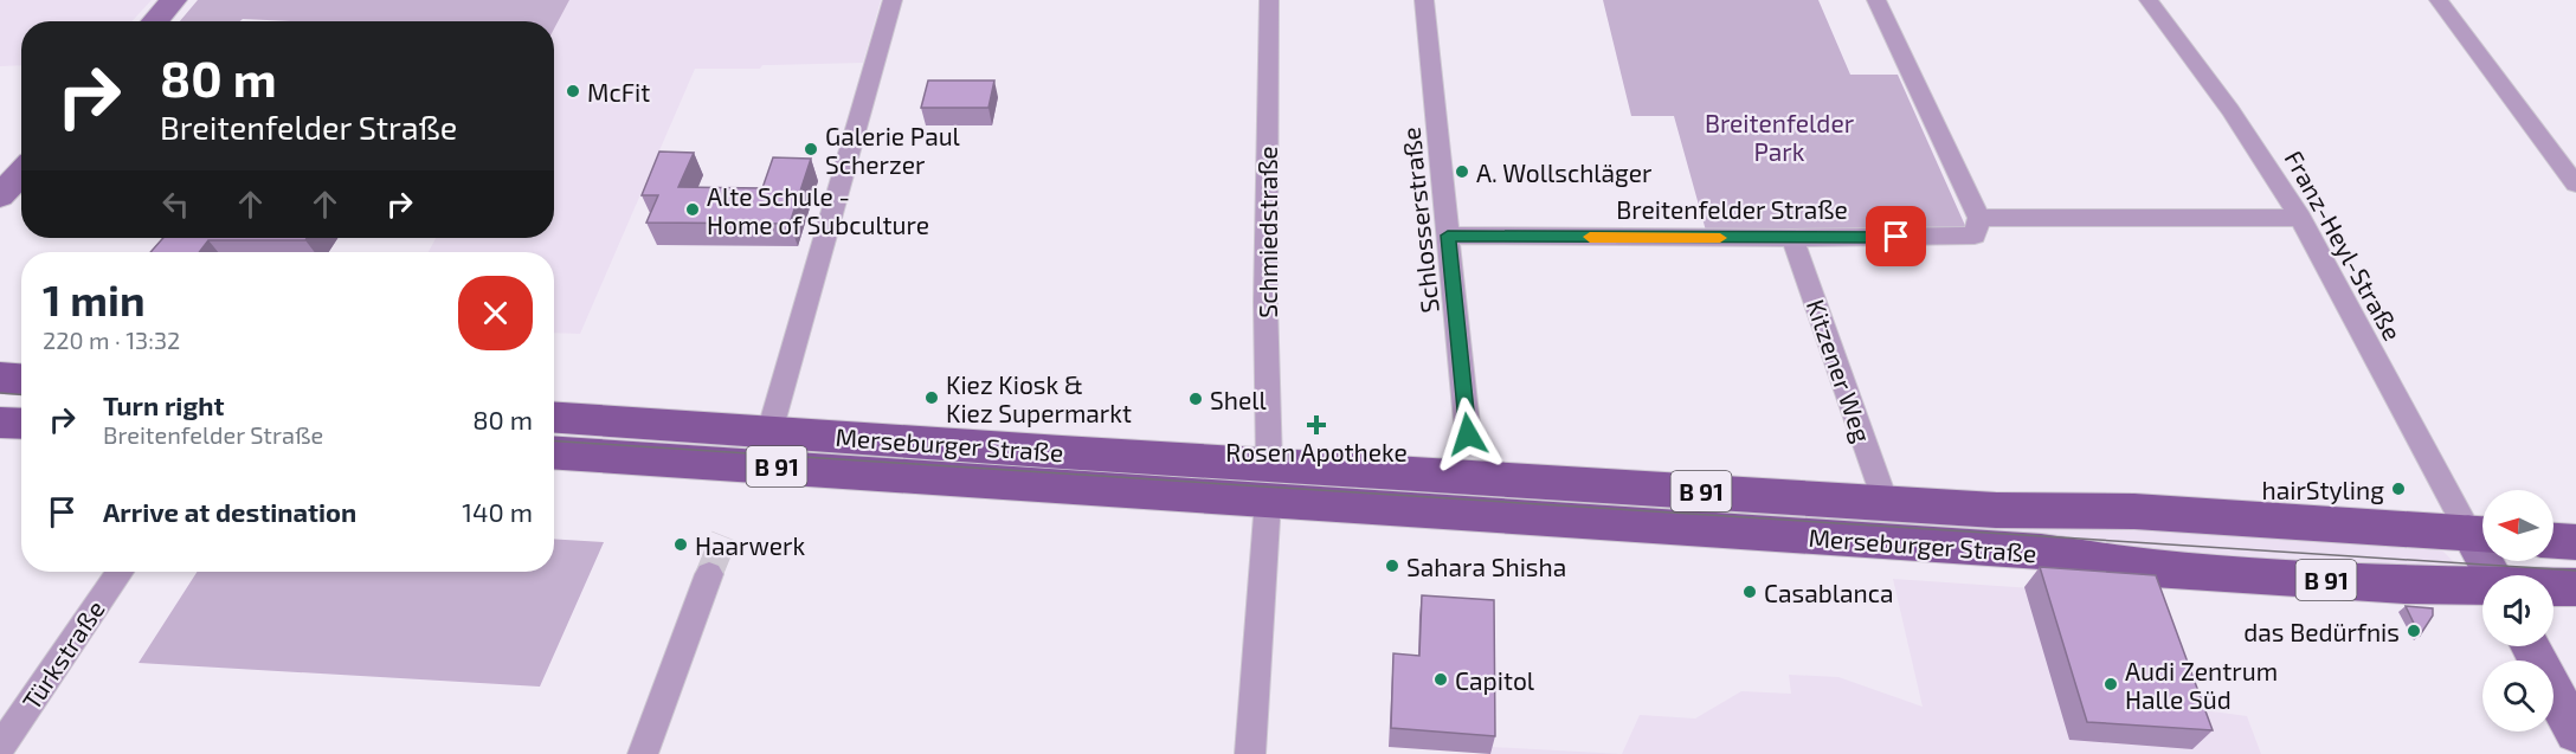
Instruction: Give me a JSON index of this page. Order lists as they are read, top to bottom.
{
  "streets": {
    "main road": ["Merseburger Straße", "B 91"],
    "street": [
      "Breitenfelder Straße",
      "Schlosserstraße",
      "Schmiedstraße",
      "Franz-Heyl-Straße",
      "Kitzener Weg",
      "Türkstraße"
    ]
  },
  "crossings": [
    ["Breitenfelder Straße", "Schlosserstraße"],
    ["Breitenfelder Straße", "Kitzener Weg"],
    ["Schmiedstraße", "Merseburger Straße"],
    ["Franz-Heyl-Straße", "Merseburger Straße"],
    ["Kitzener Weg", "Merseburger Straße"]
  ],
  "parks": ["Breitenfelder Park"],
  "places": {
    "other": [
      "McFit",
      "Galerie Paul Scherzer",
      "A. Wollschläger",
      "Alte Schule - Home of Subculture",
      "Kiez Kiosk & Kiez Supermarkt",
      "Shell",
      "hairStyling",
      "Haarwerk",
      "Sahara Shisha",
      "Casablanca",
      "das Bedürfnis",
      "Capitol",
      "Audi Zentrum Halle Süd"
    ],
    "health": ["Rosen Apotheke"]
  },
  "north": "left",
  "page": {
    "turn": ["80 m", "Breitenfelder Straße"],
    "heading": ["1 min", "220 m · 13:32"],
    "list": [
      {
        "name": "Turn right",
        "note": "Breitenfelder Straße",
        "value": "80 m"
      },
      {
        "name": "Arrive at destination",
        "value": "140 m"
      }
    ]
  }
}
